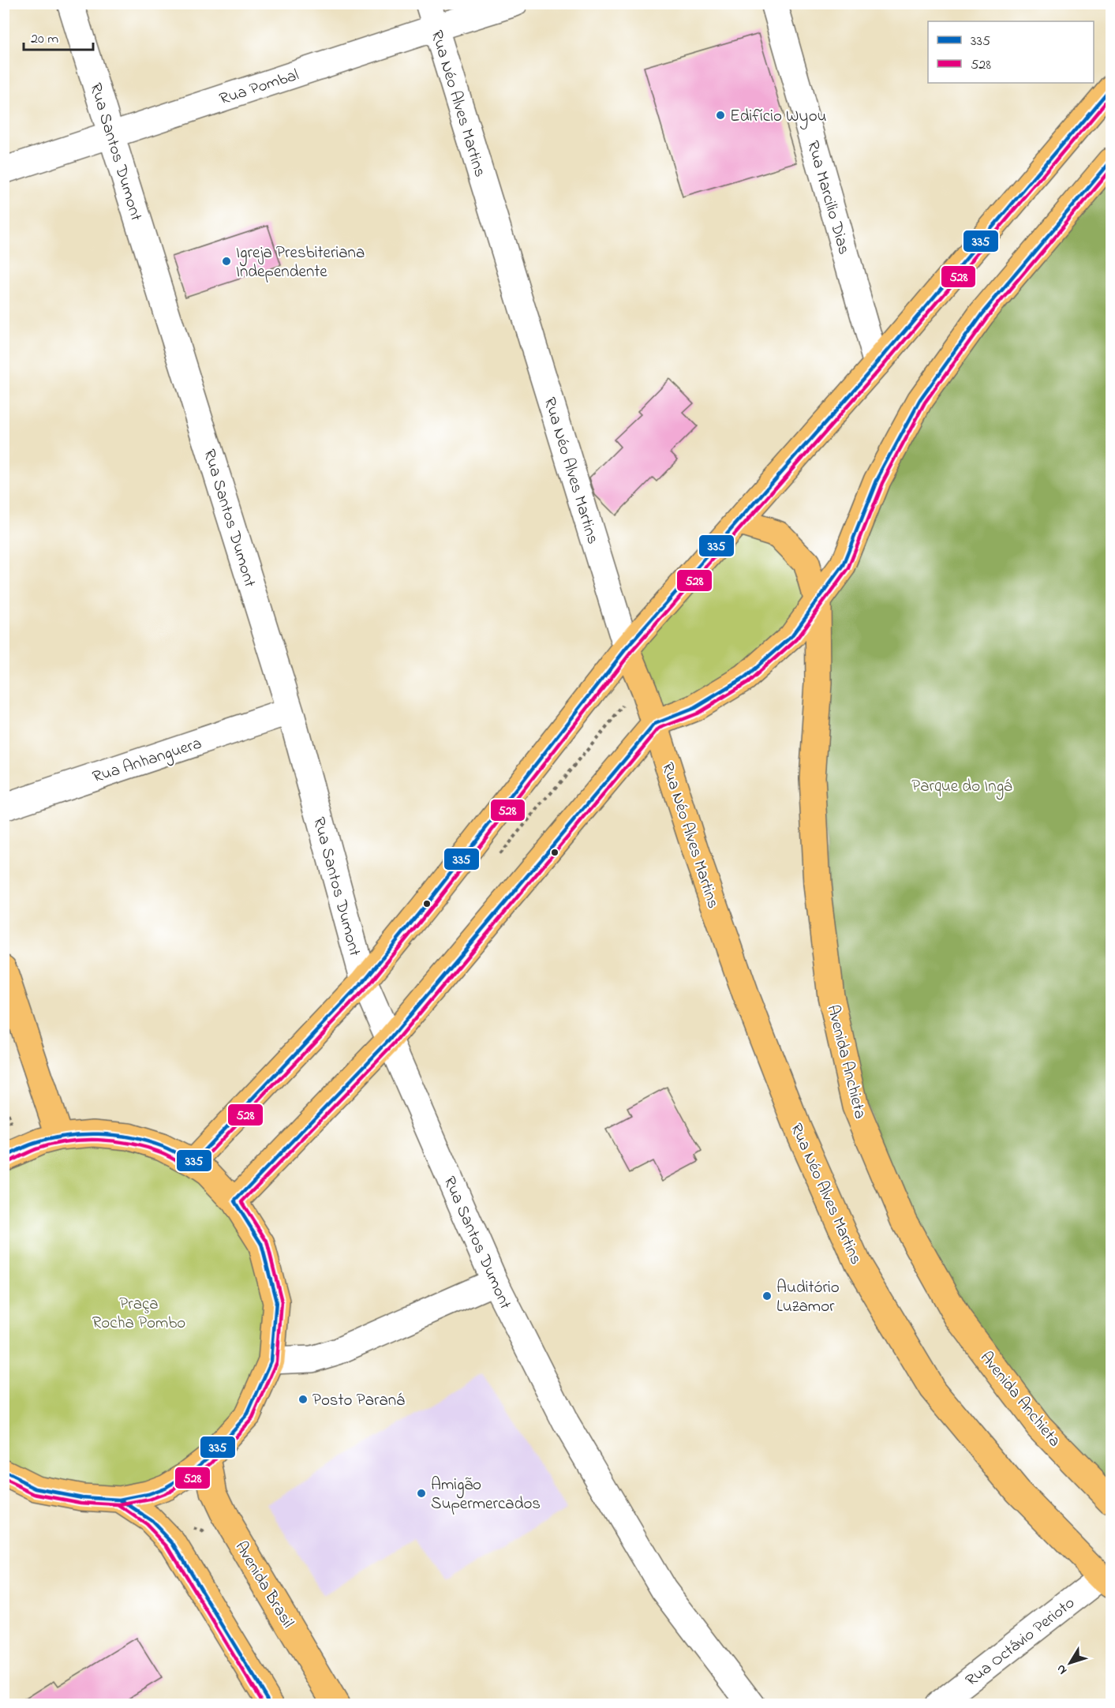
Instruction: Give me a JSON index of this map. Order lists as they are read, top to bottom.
{
  "streets": {
    "main road": ["Rua Néo Alves Martins", "Avenida Anchieta", "Avenida Brasil"],
    "street": [
      "Rua Pombal",
      "Rua Santos Dumont",
      "Rua Marcilio Dias",
      "Rua Anhanguera",
      "Rua Octávio Perioto"
    ]
  },
  "crossings": [
    ["Rua Pombal", "Rua Néo Alves Martins"],
    ["Rua Pombal", "Rua Santos Dumont"],
    ["Rua Néo Alves Martins", "Rua Octávio Perioto"],
    ["Rua Santos Dumont", "Rua Anhanguera"]
  ],
  "parks": ["Parque do Ingá", "Praça Rocha Pombo"],
  "places": [
    "Edifício Wyou",
    "Igreja Presbiteriana Independente",
    "Auditório Luzamor",
    "Posto Paraná",
    "Amigão Supermercados"
  ],
  "lines": ["transit line 335", "transit line 528"],
  "legend": ["335", "528"],
  "scale_bar": "20 m",
  "north": "bottom left"
}
